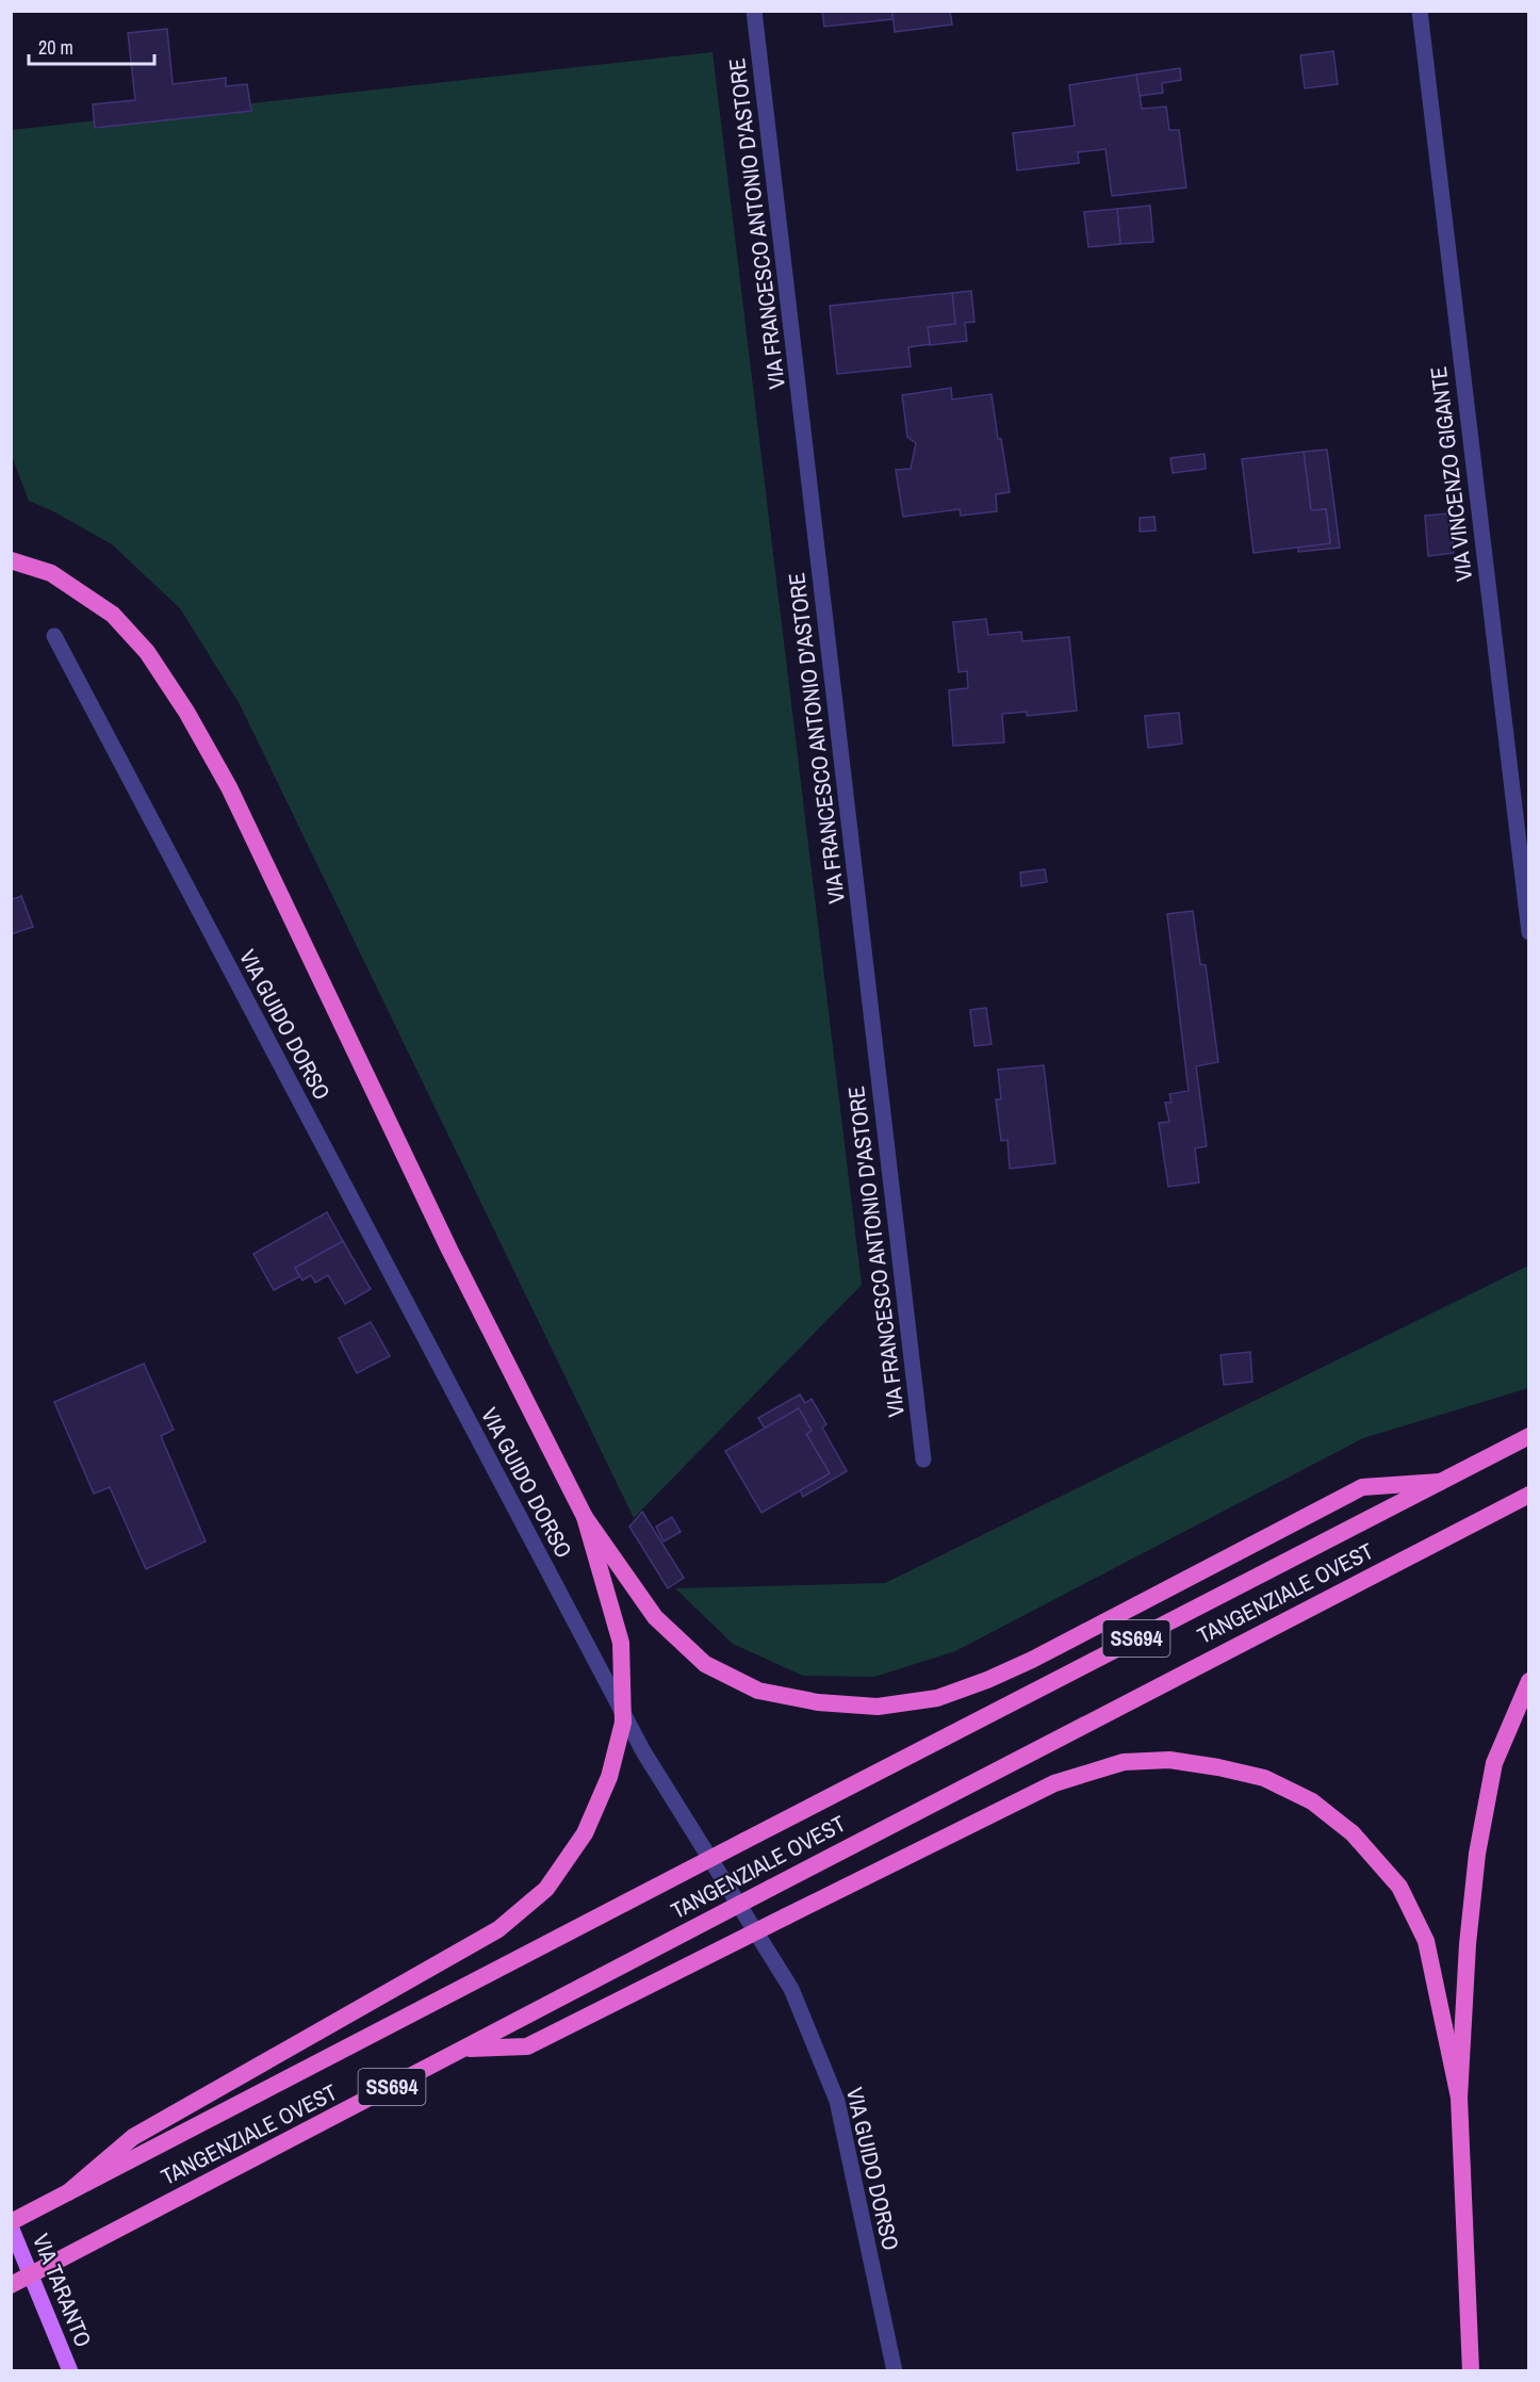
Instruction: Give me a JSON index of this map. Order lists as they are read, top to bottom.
{
  "streets": {
    "highway": ["TANGENZIALE OVEST", "SS694"],
    "main road": ["VIA TARANTO"],
    "street": ["VIA FRANCESCO ANTONIO D'ASTORE", "VIA VINCENZO GIGANTE", "VIA GUIDO DORSO"]
  },
  "crossings": [
    ["TANGENZIALE OVEST", "VIA TARANTO"]
  ],
  "scale_bar": "20 m"
}
